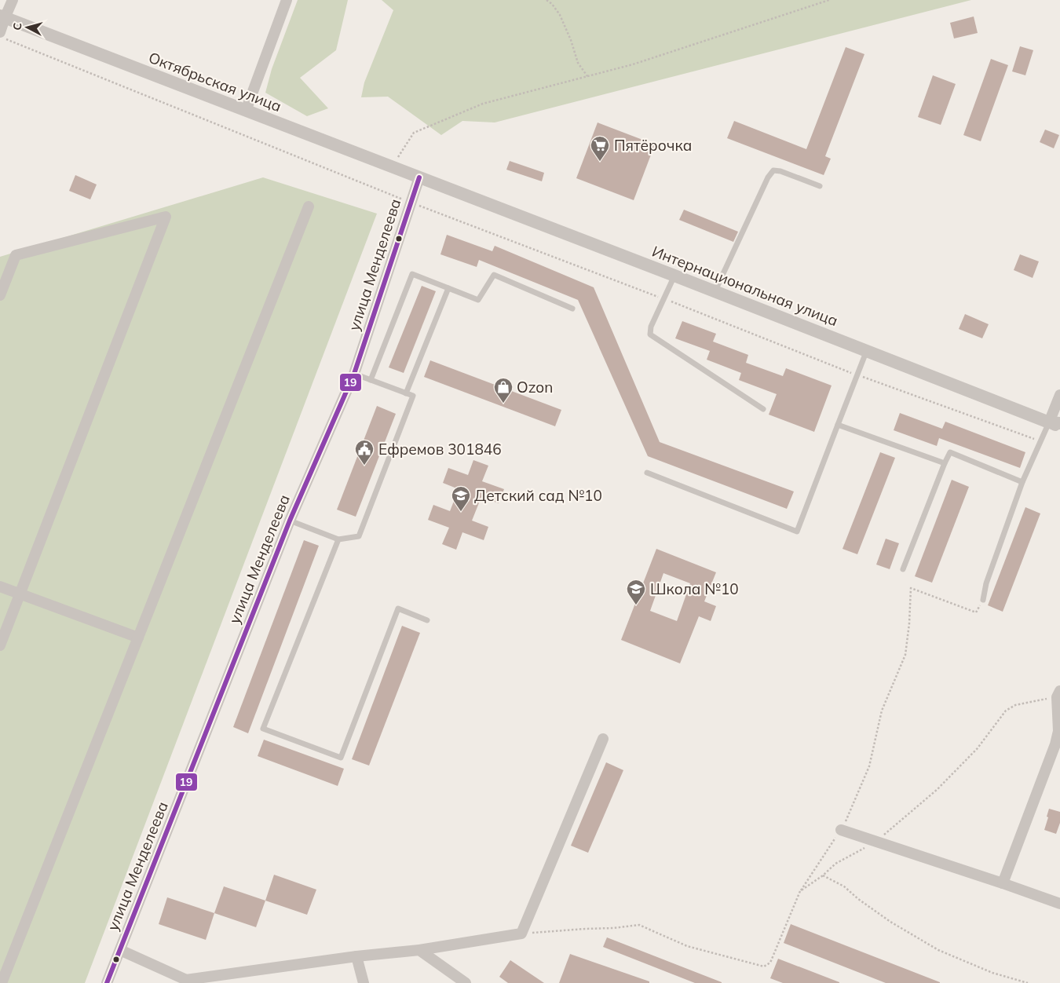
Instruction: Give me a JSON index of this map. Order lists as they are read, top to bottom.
{
  "streets": {
    "street": ["Октябрьская улица", "улица Менделеева", "Интернациональная улица"]
  },
  "crossings": [
    ["Октябрьская улица", "улица Менделеева"],
    ["Октябрьская улица", "Интернациональная улица"],
    ["улица Менделеева", "Интернациональная улица"]
  ],
  "places": {
    "supermarket": ["Пятёрочка"],
    "shop": ["Ozon"],
    "public building": ["Ефремов 301846"],
    "school or university": ["Детский сад №10", "Школа №10"]
  },
  "lines": ["transit line 19"],
  "north": "left"
}
